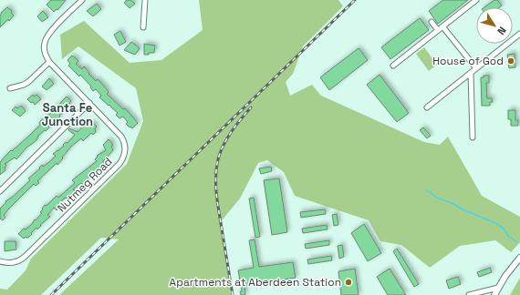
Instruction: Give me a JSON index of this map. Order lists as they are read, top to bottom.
{
  "streets": {
    "street": ["Nutmeg Road"]
  },
  "districts": ["Santa Fe Junction"],
  "places": ["House of God", "Apartments at Aberdeen Station"],
  "north": "bottom right"
}
